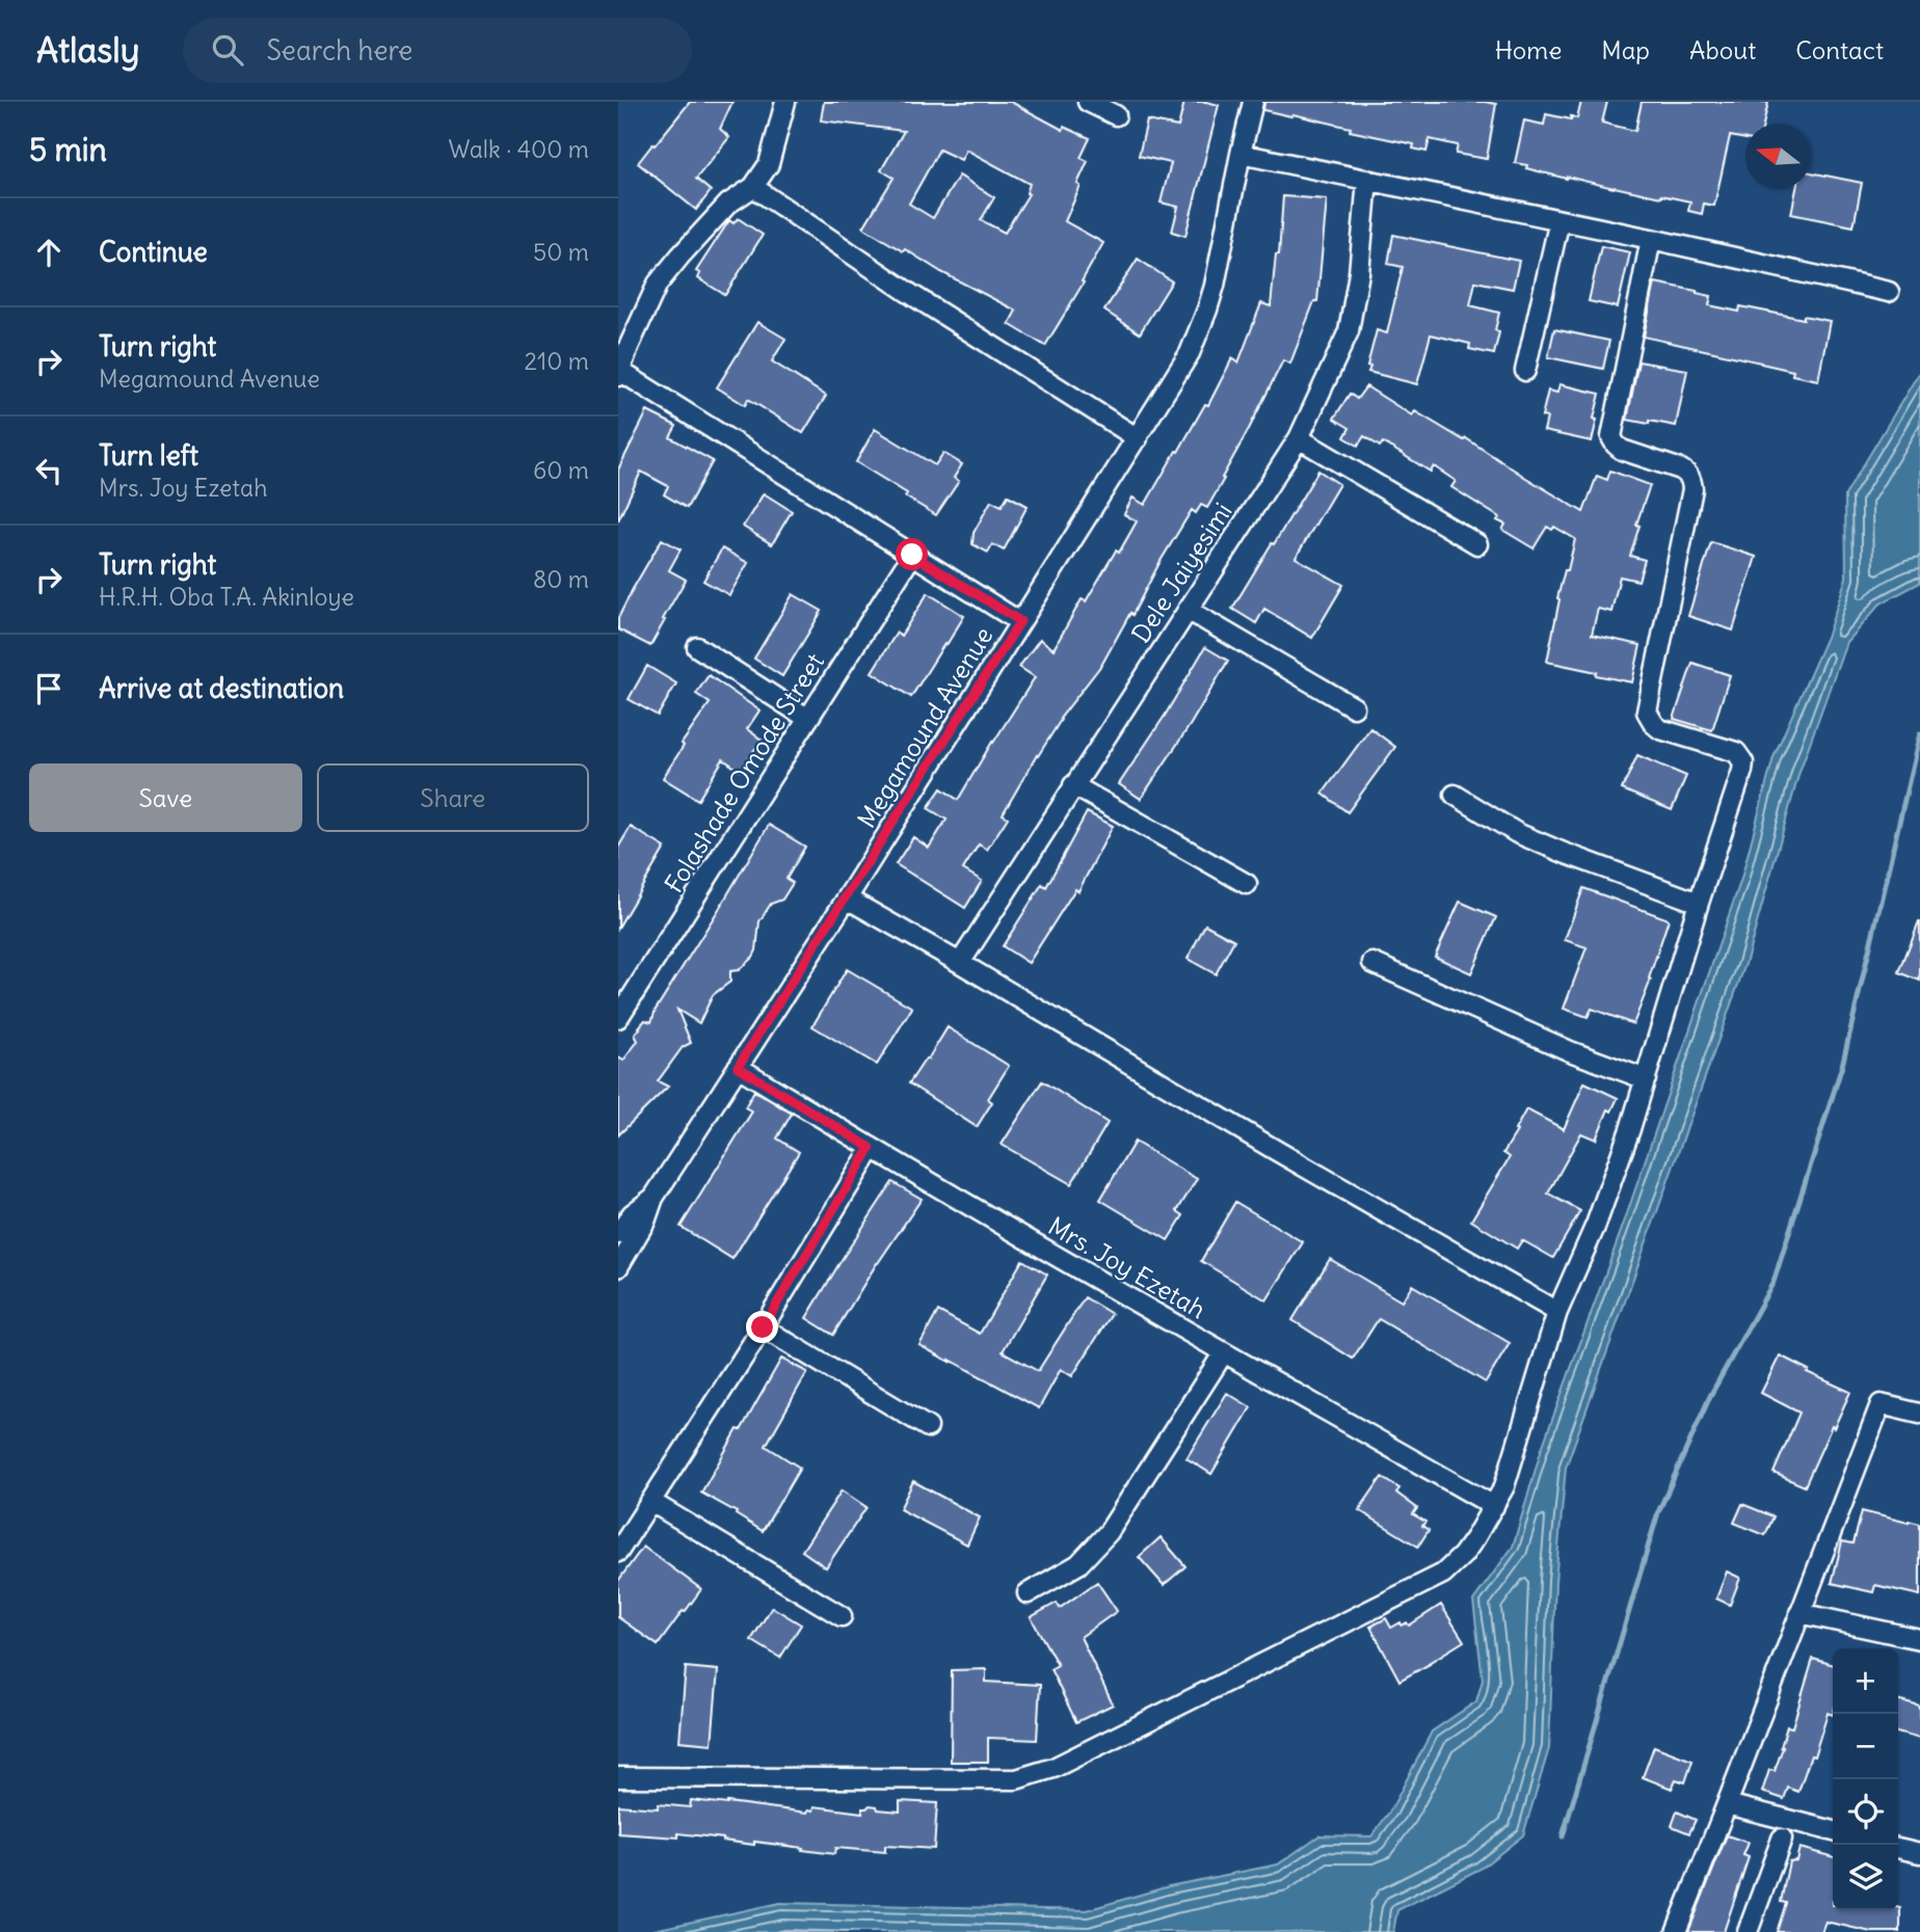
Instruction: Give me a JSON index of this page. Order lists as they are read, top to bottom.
{
  "streets": {
    "street": [
      "Dele Jaiyesimi",
      "Megamound Avenue",
      "Folashade Omode Street",
      "Mrs. Joy Ezetah"
    ]
  },
  "crossings": [
    ["Megamound Avenue", "Mrs. Joy Ezetah"]
  ],
  "north": "left",
  "page": {
    "header": "Atlasly",
    "search": "Search here",
    "nav": [
      "Home",
      "Map",
      "About",
      "Contact"
    ],
    "heading": ["5 min", "Walk · 400 m"],
    "list": [
      ["Continue", "50 m"],
      ["Turn right", "Megamound Avenue", "210 m"],
      ["Turn left", "Mrs. Joy Ezetah", "60 m"],
      ["Turn right", "H.R.H. Oba T.A. Akinloye", "80 m"],
      "Arrive at destination"
    ],
    "buttons": ["Save", "Share"],
    "map_buttons": ["+", "−"]
  }
}
